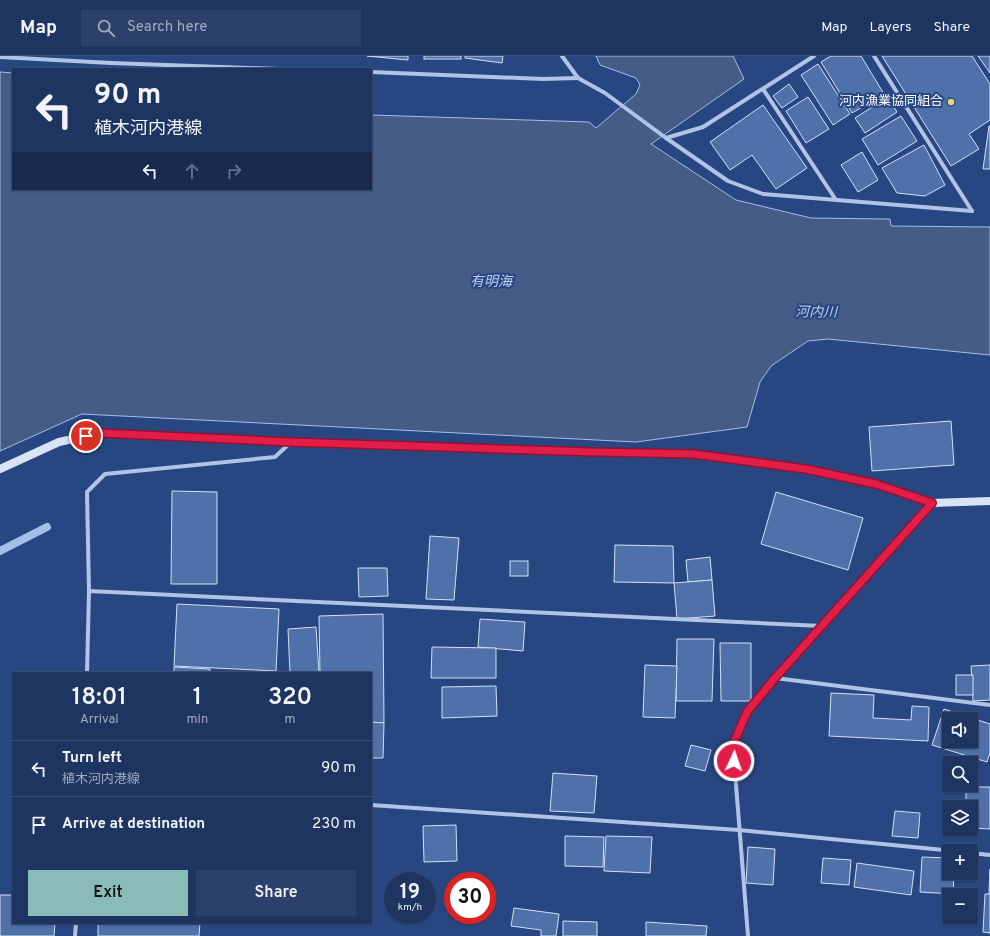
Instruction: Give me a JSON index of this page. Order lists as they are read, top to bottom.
{
  "water": ["有明海", "河内川"],
  "places": ["河内漁業協同組合"],
  "page": {
    "header": "Map",
    "search": "Search here",
    "nav": ["Map", "Layers", "Share"],
    "turn": ["90 m", "植木河内港線"],
    "eta": [
      "18:01",
      "Arrival",
      "1",
      "min",
      "320",
      "m"
    ],
    "map_buttons": ["+", "−"],
    "list": [
      {
        "name": "Turn left",
        "note": "植木河内港線",
        "value": "90 m"
      },
      {
        "name": "Arrive at destination",
        "value": "230 m"
      }
    ],
    "buttons": ["Exit", "Share"],
    "speed": "19 km/h",
    "limit": "30"
  }
}
